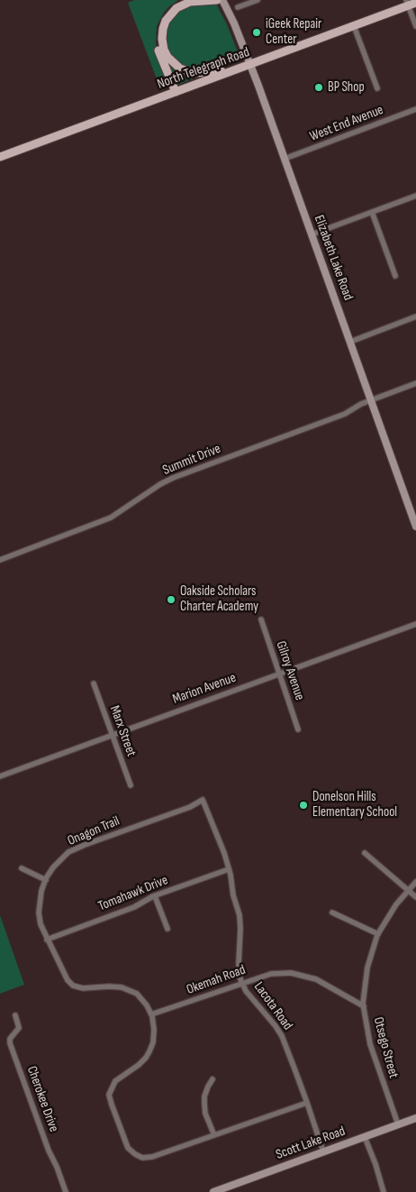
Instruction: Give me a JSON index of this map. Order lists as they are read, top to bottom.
{
  "streets": {
    "main road": ["North Telegraph Road", "Elizabeth Lake Road", "Scott Lake Road"],
    "street": [
      "West End Avenue",
      "Summit Drive",
      "Gilroy Avenue",
      "Marion Avenue",
      "Marx Street",
      "Onagon Trail",
      "Tomahawk Drive",
      "Okemah Road",
      "Lacota Road",
      "Otsego Street",
      "Cherokee Drive"
    ]
  },
  "crossings": [
    ["North Telegraph Road", "Elizabeth Lake Road"],
    ["West End Avenue", "Elizabeth Lake Road"],
    ["Elizabeth Lake Road", "Summit Drive"],
    ["Gilroy Avenue", "Marion Avenue"],
    ["Marion Avenue", "Marx Street"],
    ["Onagon Trail", "Tomahawk Drive"],
    ["Onagon Trail", "Okemah Road"],
    ["Onagon Trail", "Lacota Road"],
    ["Tomahawk Drive", "Lacota Road"],
    ["Okemah Road", "Lacota Road"],
    ["Okemah Road", "Otsego Street"],
    ["Lacota Road", "Scott Lake Road"],
    ["Otsego Street", "Scott Lake Road"]
  ],
  "places": [
    "iGeek Repair Center",
    "BP Shop",
    "Oakside Scholars Charter Academy",
    "Donelson Hills Elementary School"
  ]
}
